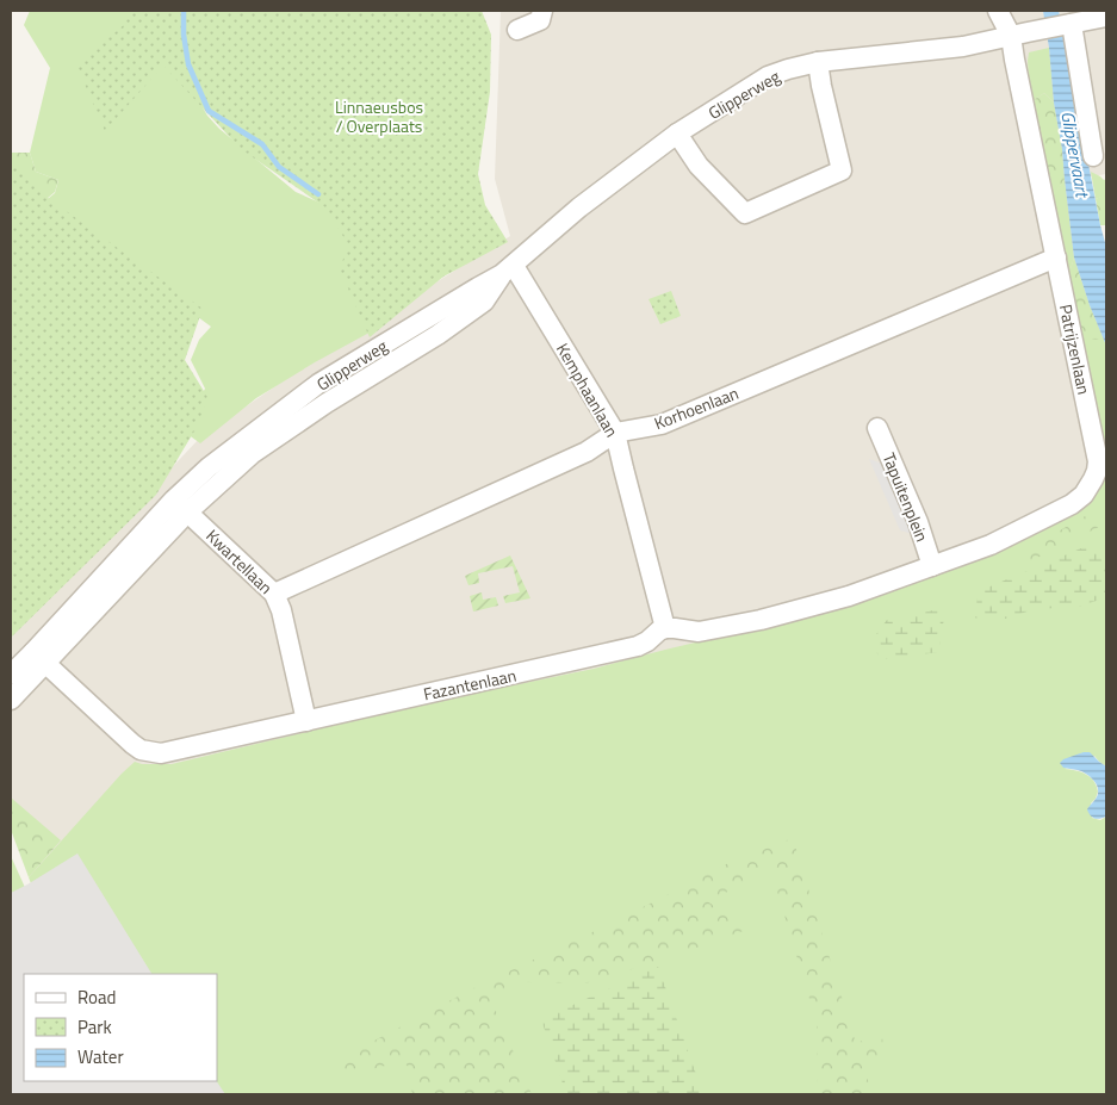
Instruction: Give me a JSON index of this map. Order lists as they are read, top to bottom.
{
  "streets": {
    "street": [
      "Glipperweg",
      "Patrijzenlaan",
      "Kemphaanlaan",
      "Korhoenlaan",
      "Tapuitenplein",
      "Kwartellaan",
      "Fazantenlaan"
    ]
  },
  "crossings": [
    ["Glipperweg", "Patrijzenlaan"],
    ["Glipperweg", "Kemphaanlaan"],
    ["Glipperweg", "Kwartellaan"],
    ["Glipperweg", "Fazantenlaan"],
    ["Patrijzenlaan", "Korhoenlaan"],
    ["Patrijzenlaan", "Tapuitenplein"],
    ["Kemphaanlaan", "Korhoenlaan"],
    ["Kemphaanlaan", "Fazantenlaan"],
    ["Korhoenlaan", "Kwartellaan"],
    ["Kwartellaan", "Fazantenlaan"]
  ],
  "water": ["Glippervaart"],
  "parks": ["Linnaeusbos / Overplaats"],
  "legend": ["Road", "Park", "Water"]
}
